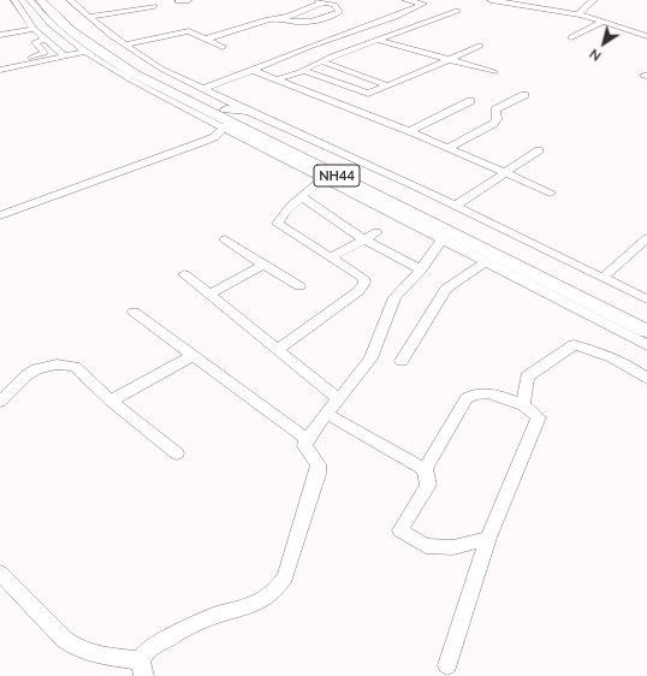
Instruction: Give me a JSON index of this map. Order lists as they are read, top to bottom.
{
  "streets": {
    "highway": ["NH44"]
  },
  "north": "bottom left"
}
